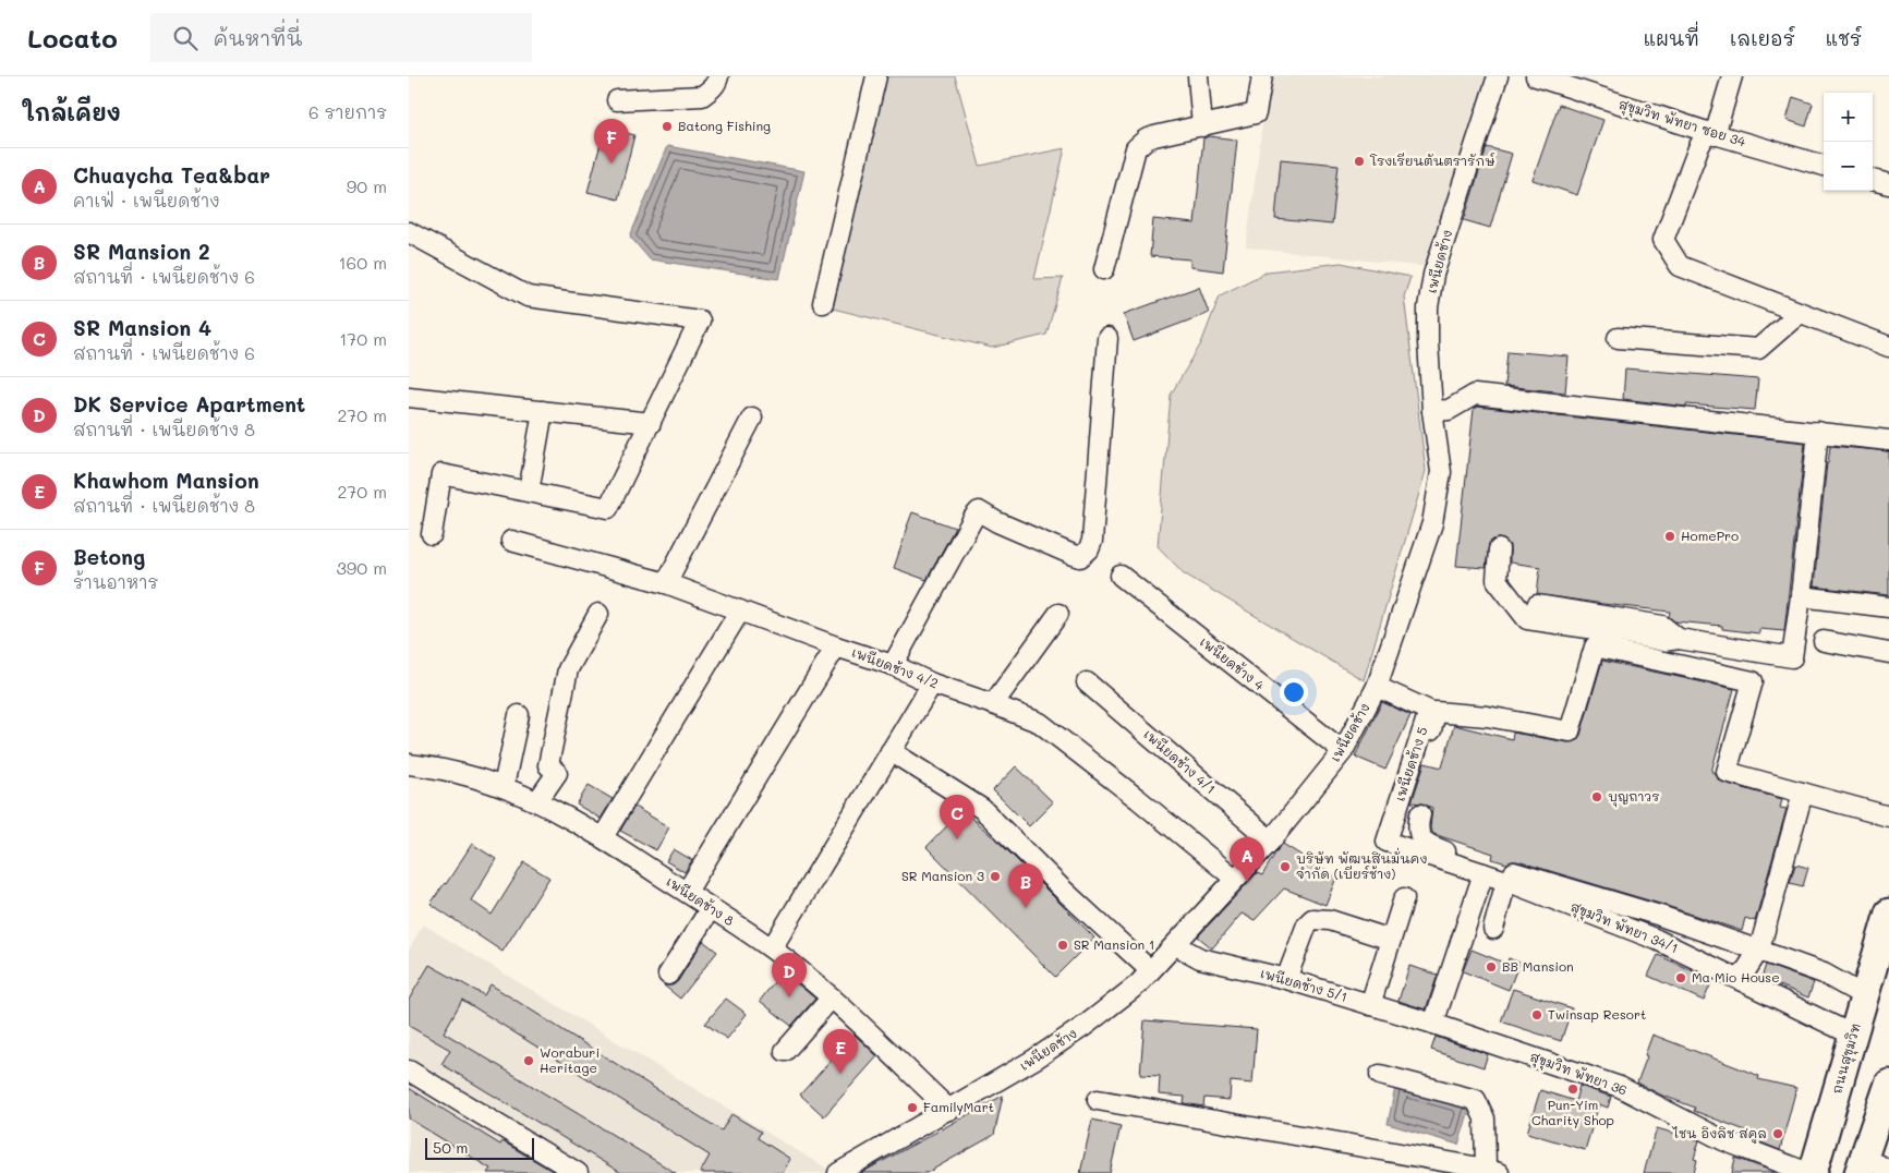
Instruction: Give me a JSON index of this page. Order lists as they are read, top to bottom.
{
  "streets": {
    "highway": ["ถนนสุขุมวิท"],
    "street": [
      "สุขุมวิท พัทยา ซอย 34",
      "เพนียดช้าง",
      "เพนียดช้าง 4",
      "เพนียดช้าง 4/2",
      "เพนียดช้าง 4/1",
      "เพนียดช้าง 5",
      "เพนียดช้าง 8",
      "สุขุมวิท พัทยา 34/1",
      "เพนียดช้าง 5/1",
      "สุขุมวิท พัทยา 36"
    ]
  },
  "crossings": [
    ["เพนียดช้าง", "เพนียดช้าง 4"],
    ["เพนียดช้าง", "เพนียดช้าง 4/2"],
    ["เพนียดช้าง", "เพนียดช้าง 4/1"],
    ["เพนียดช้าง", "เพนียดช้าง 5"],
    ["เพนียดช้าง", "เพนียดช้าง 8"],
    ["เพนียดช้าง", "เพนียดช้าง 5/1"],
    ["เพนียดช้าง 5", "สุขุมวิท พัทยา 34/1"],
    ["สุขุมวิท พัทยา 34/1", "ถนนสุขุมวิท"],
    ["เพนียดช้าง 5/1", "สุขุมวิท พัทยา 36"]
  ],
  "places": [
    "Batong Fishing",
    "โรงเรียนตันตรารักษ์",
    "HomePro",
    "บุญถาวร",
    "บริษัท พัฒนสินมั่นคง จำกัด (เบียร์ช้าง)",
    "SR Mansion 3",
    "SR Mansion 1",
    "BB Mansion",
    "Ma Mio House",
    "Twinsap Resort",
    "Woraburi Heritage",
    "Pun-Yim Charity Shop",
    "FamilyMart",
    "ไชน อิงลิช สคูล"
  ],
  "scale_bar": "50 m",
  "page": {
    "header": "Locato",
    "search": "ค้นหาที่นี่",
    "nav": ["แผนที่", "เลเยอร์", "แชร์"],
    "heading": ["ใกล้เคียง", "6 รายการ"],
    "map_buttons": ["+", "−"],
    "pins": [
      "F",
      "C",
      "A",
      "B",
      "D",
      "E"
    ],
    "list": [
      {
        "mark": "A",
        "name": "Chuaycha Tea&bar",
        "note": "คาเฟ่ · เพนียดช้าง",
        "value": "90 m"
      },
      {
        "mark": "B",
        "name": "SR Mansion 2",
        "note": "สถานที่ · เพนียดช้าง 6",
        "value": "160 m"
      },
      {
        "mark": "C",
        "name": "SR Mansion 4",
        "note": "สถานที่ · เพนียดช้าง 6",
        "value": "170 m"
      },
      {
        "mark": "D",
        "name": "DK Service Apartment",
        "note": "สถานที่ · เพนียดช้าง 8",
        "value": "270 m"
      },
      {
        "mark": "E",
        "name": "Khawhom Mansion",
        "note": "สถานที่ · เพนียดช้าง 8",
        "value": "270 m"
      },
      {
        "mark": "F",
        "name": "Betong",
        "note": "ร้านอาหาร",
        "value": "390 m"
      }
    ],
    "scale": "50 m"
  }
}
